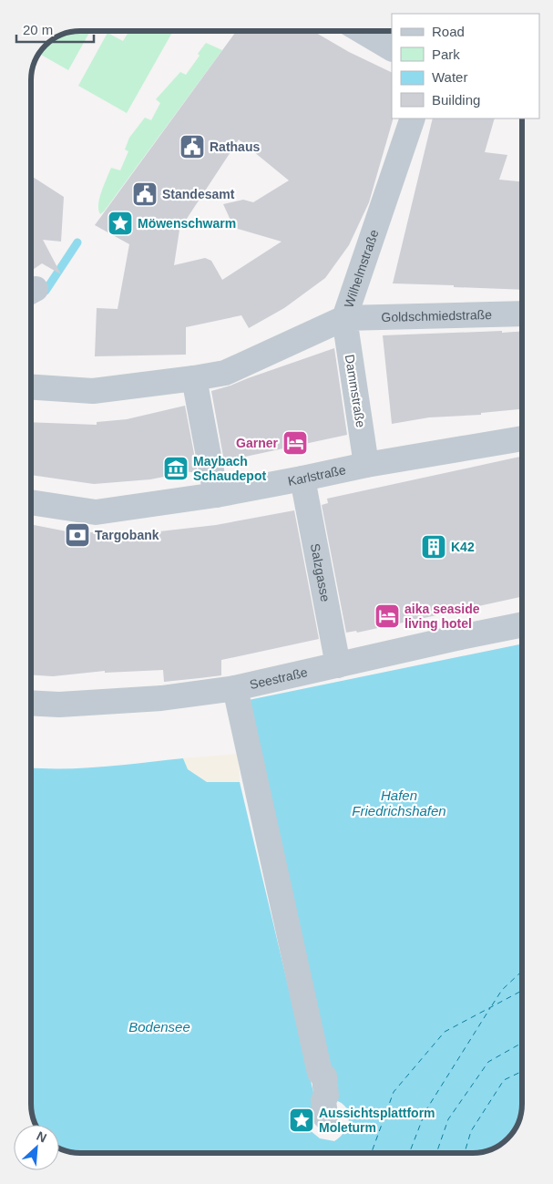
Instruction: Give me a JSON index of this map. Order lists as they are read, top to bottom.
{
  "streets": {
    "street": [
      "Wilhelmstraße",
      "Goldschmiedstraße",
      "Dammstraße",
      "Karlstraße",
      "Salzgasse",
      "Seestraße"
    ]
  },
  "crossings": [
    ["Wilhelmstraße", "Goldschmiedstraße"],
    ["Wilhelmstraße", "Dammstraße"],
    ["Goldschmiedstraße", "Dammstraße"],
    ["Dammstraße", "Karlstraße"],
    ["Karlstraße", "Salzgasse"],
    ["Salzgasse", "Seestraße"]
  ],
  "water": ["Hafen Friedrichshafen", "Bodensee"],
  "places": {
    "public building": ["Rathaus", "Standesamt"],
    "place": ["Möwenschwarm", "Aussichtsplattform Moleturm"],
    "hotel": ["Garner", "aika seaside living hotel"],
    "museum": ["Maybach Schaudepot"],
    "bank": ["Targobank"],
    "building": ["K42"]
  },
  "legend": [
    "Road",
    "Park",
    "Water",
    "Building"
  ],
  "scale_bar": "20 m",
  "north": "top right"
}
